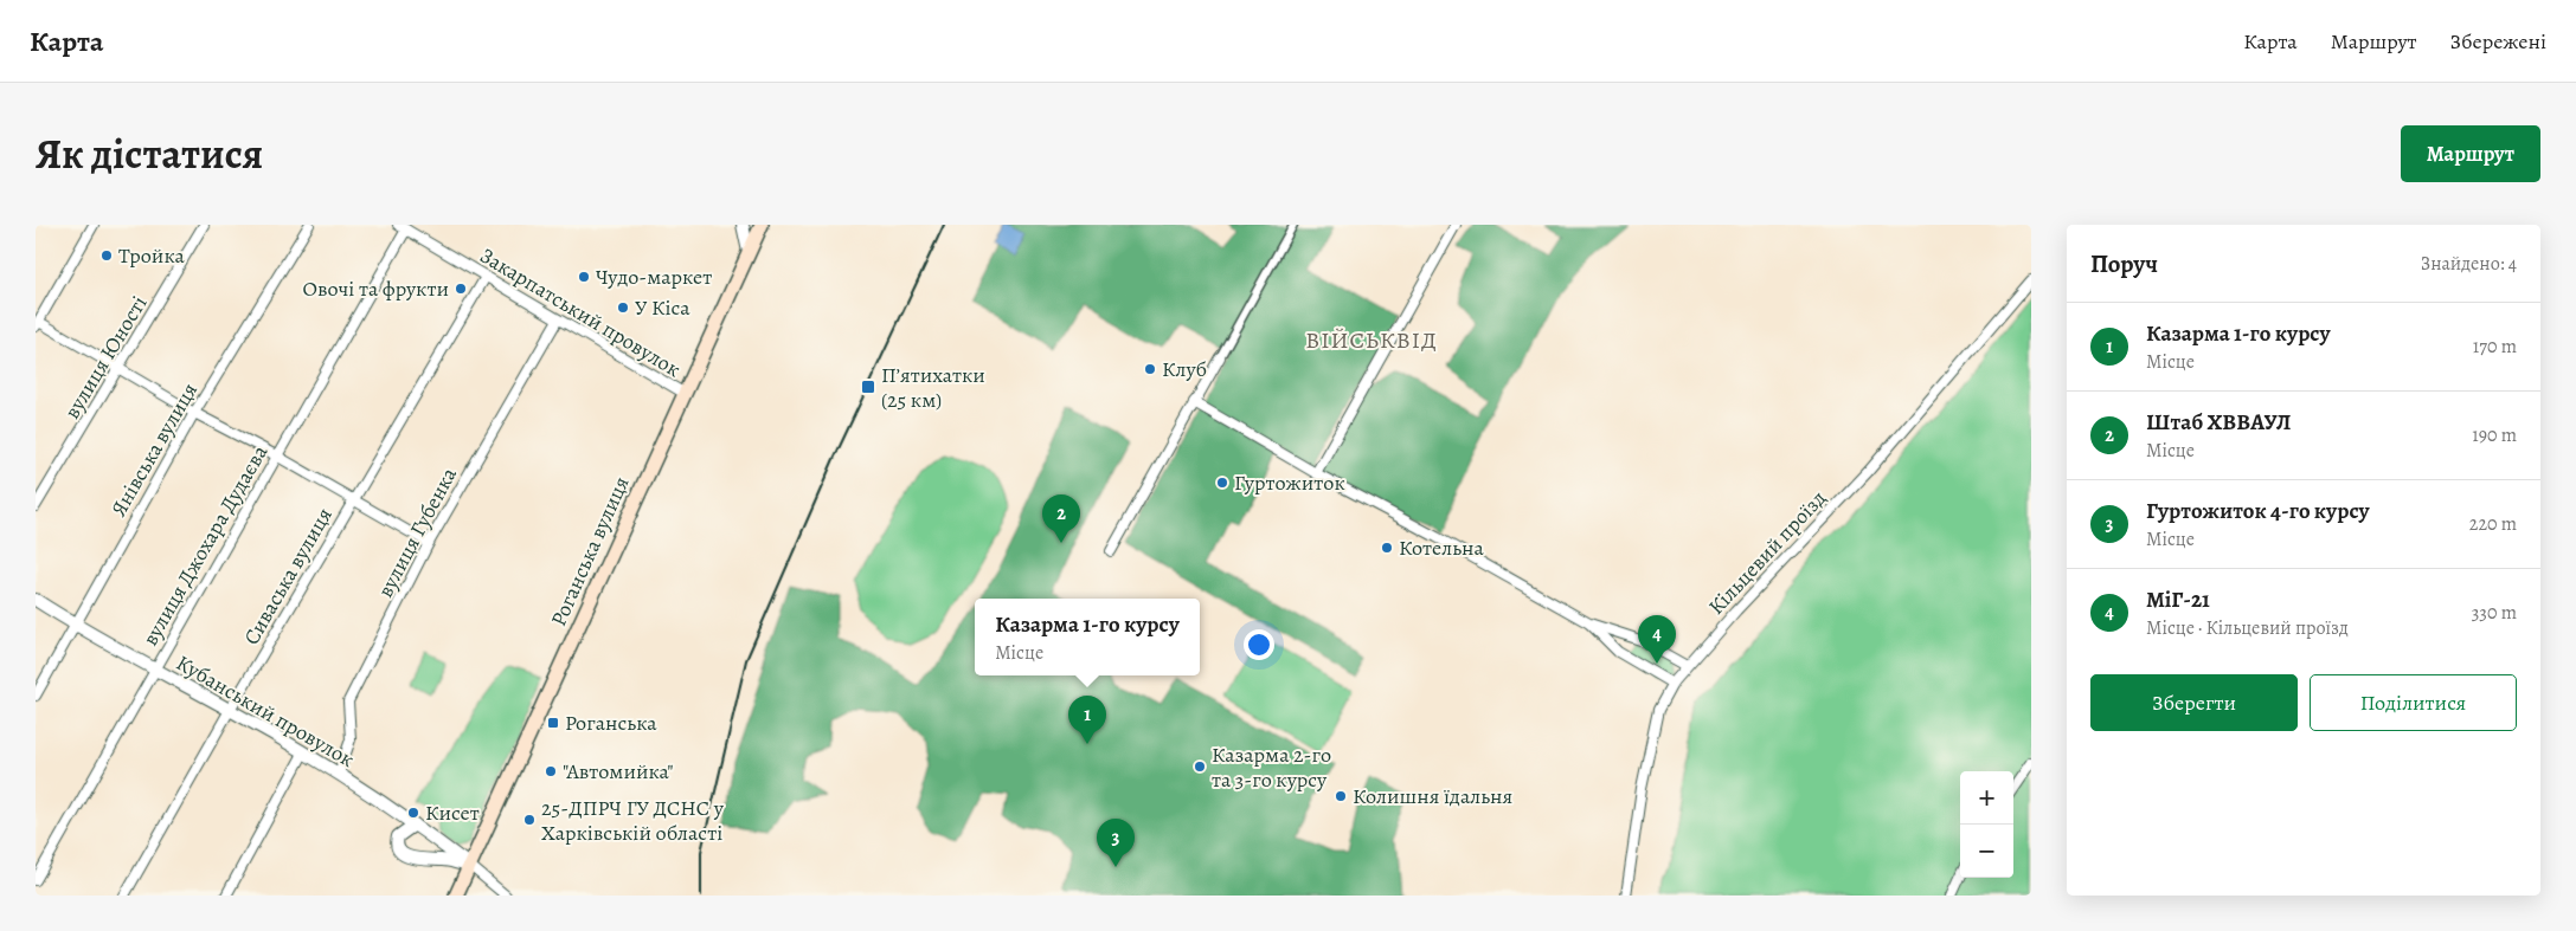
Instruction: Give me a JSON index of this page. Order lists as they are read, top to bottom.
{
  "streets": {
    "main road": ["Роганська вулиця"],
    "street": [
      "Закарпатський провулок",
      "вулиця Юності",
      "Янівська вулиця",
      "вулиця Губенка",
      "вулиця Джохара Дудаєва",
      "Кільцевий проїзд",
      "Сиваська вулиця",
      "Кубанський провулок"
    ]
  },
  "crossings": [
    ["Закарпатський провулок", "вулиця Губенка"],
    ["Закарпатський провулок", "вулиця Джохара Дудаєва"],
    ["Закарпатський провулок", "Роганська вулиця"],
    ["Закарпатський провулок", "Сиваська вулиця"],
    ["Янівська вулиця", "Кубанський провулок"],
    ["вулиця Губенка", "Кубанський провулок"],
    ["вулиця Джохара Дудаєва", "Кубанський провулок"],
    ["Роганська вулиця", "Кубанський провулок"],
    ["Сиваська вулиця", "Кубанський провулок"]
  ],
  "districts": ["ВІЙСЬКВІД"],
  "places": {
    "other": [
      "Тройка",
      "Чудо-маркет",
      "Овочі та фрукти",
      "У Кіса",
      "Клуб",
      "Гуртожиток",
      "Котельна",
      "Казарма 2-го та 3-го курсу",
      "\"Автомийка\"",
      "Колишня їдальня",
      "Кисет",
      "25-ДПРЧ ГУ ДСНС у Харківській області"
    ],
    "transit": ["Пʼятихатки (25 км)", "Роганська"]
  },
  "page": {
    "header": "Карта",
    "nav": ["Карта", "Маршрут", "Збережені"],
    "title": "Як дістатися",
    "buttons": [
      "Маршрут",
      ["Зберегти", "Поділитися"]
    ],
    "heading": ["Поруч", "Знайдено: 4"],
    "list": [
      {
        "mark": "1",
        "name": "Казарма 1-го курсу",
        "note": "Місце",
        "value": "170 m"
      },
      {
        "mark": "2",
        "name": "Штаб ХВВАУЛ",
        "note": "Місце",
        "value": "190 m"
      },
      {
        "mark": "3",
        "name": "Гуртожиток 4-го курсу",
        "note": "Місце",
        "value": "220 m"
      },
      {
        "mark": "4",
        "name": "МіГ-21",
        "note": "Місце · Кільцевий проїзд",
        "value": "330 m"
      }
    ],
    "pins": [
      "2",
      "4",
      "1",
      "3"
    ],
    "popup": ["Казарма 1-го курсу", "Місце"],
    "map_buttons": ["+", "−"]
  }
}
